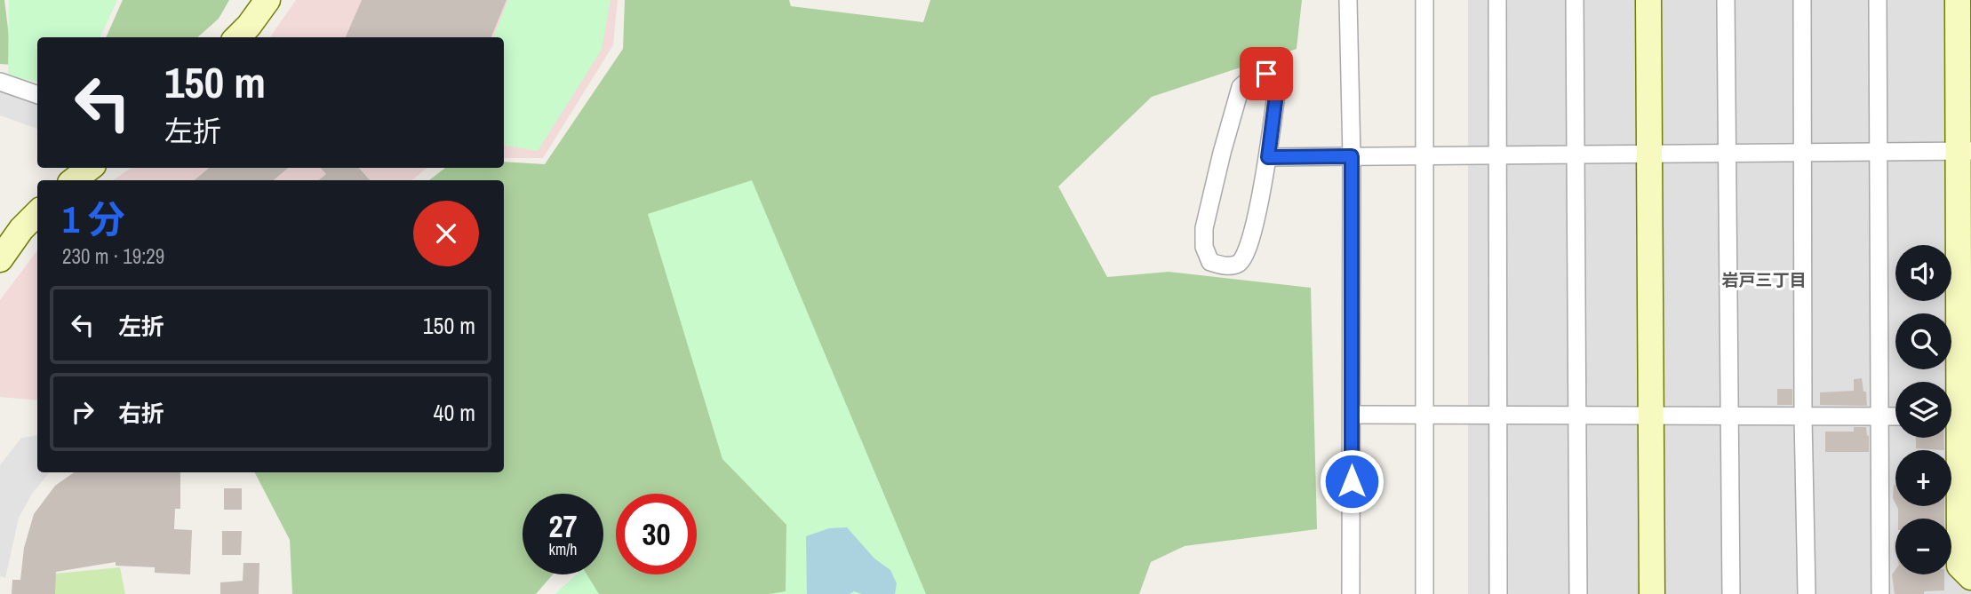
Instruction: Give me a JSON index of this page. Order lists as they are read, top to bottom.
{
  "districts": ["岩戸三丁目"],
  "page": {
    "turn": ["150 m", "左折"],
    "heading": ["1 分", "230 m · 19:29"],
    "map_buttons": ["+", "−"],
    "list": [
      {
        "name": "左折",
        "value": "150 m"
      },
      {
        "name": "右折",
        "value": "40 m"
      }
    ],
    "speed": "27 km/h",
    "limit": "30"
  }
}
